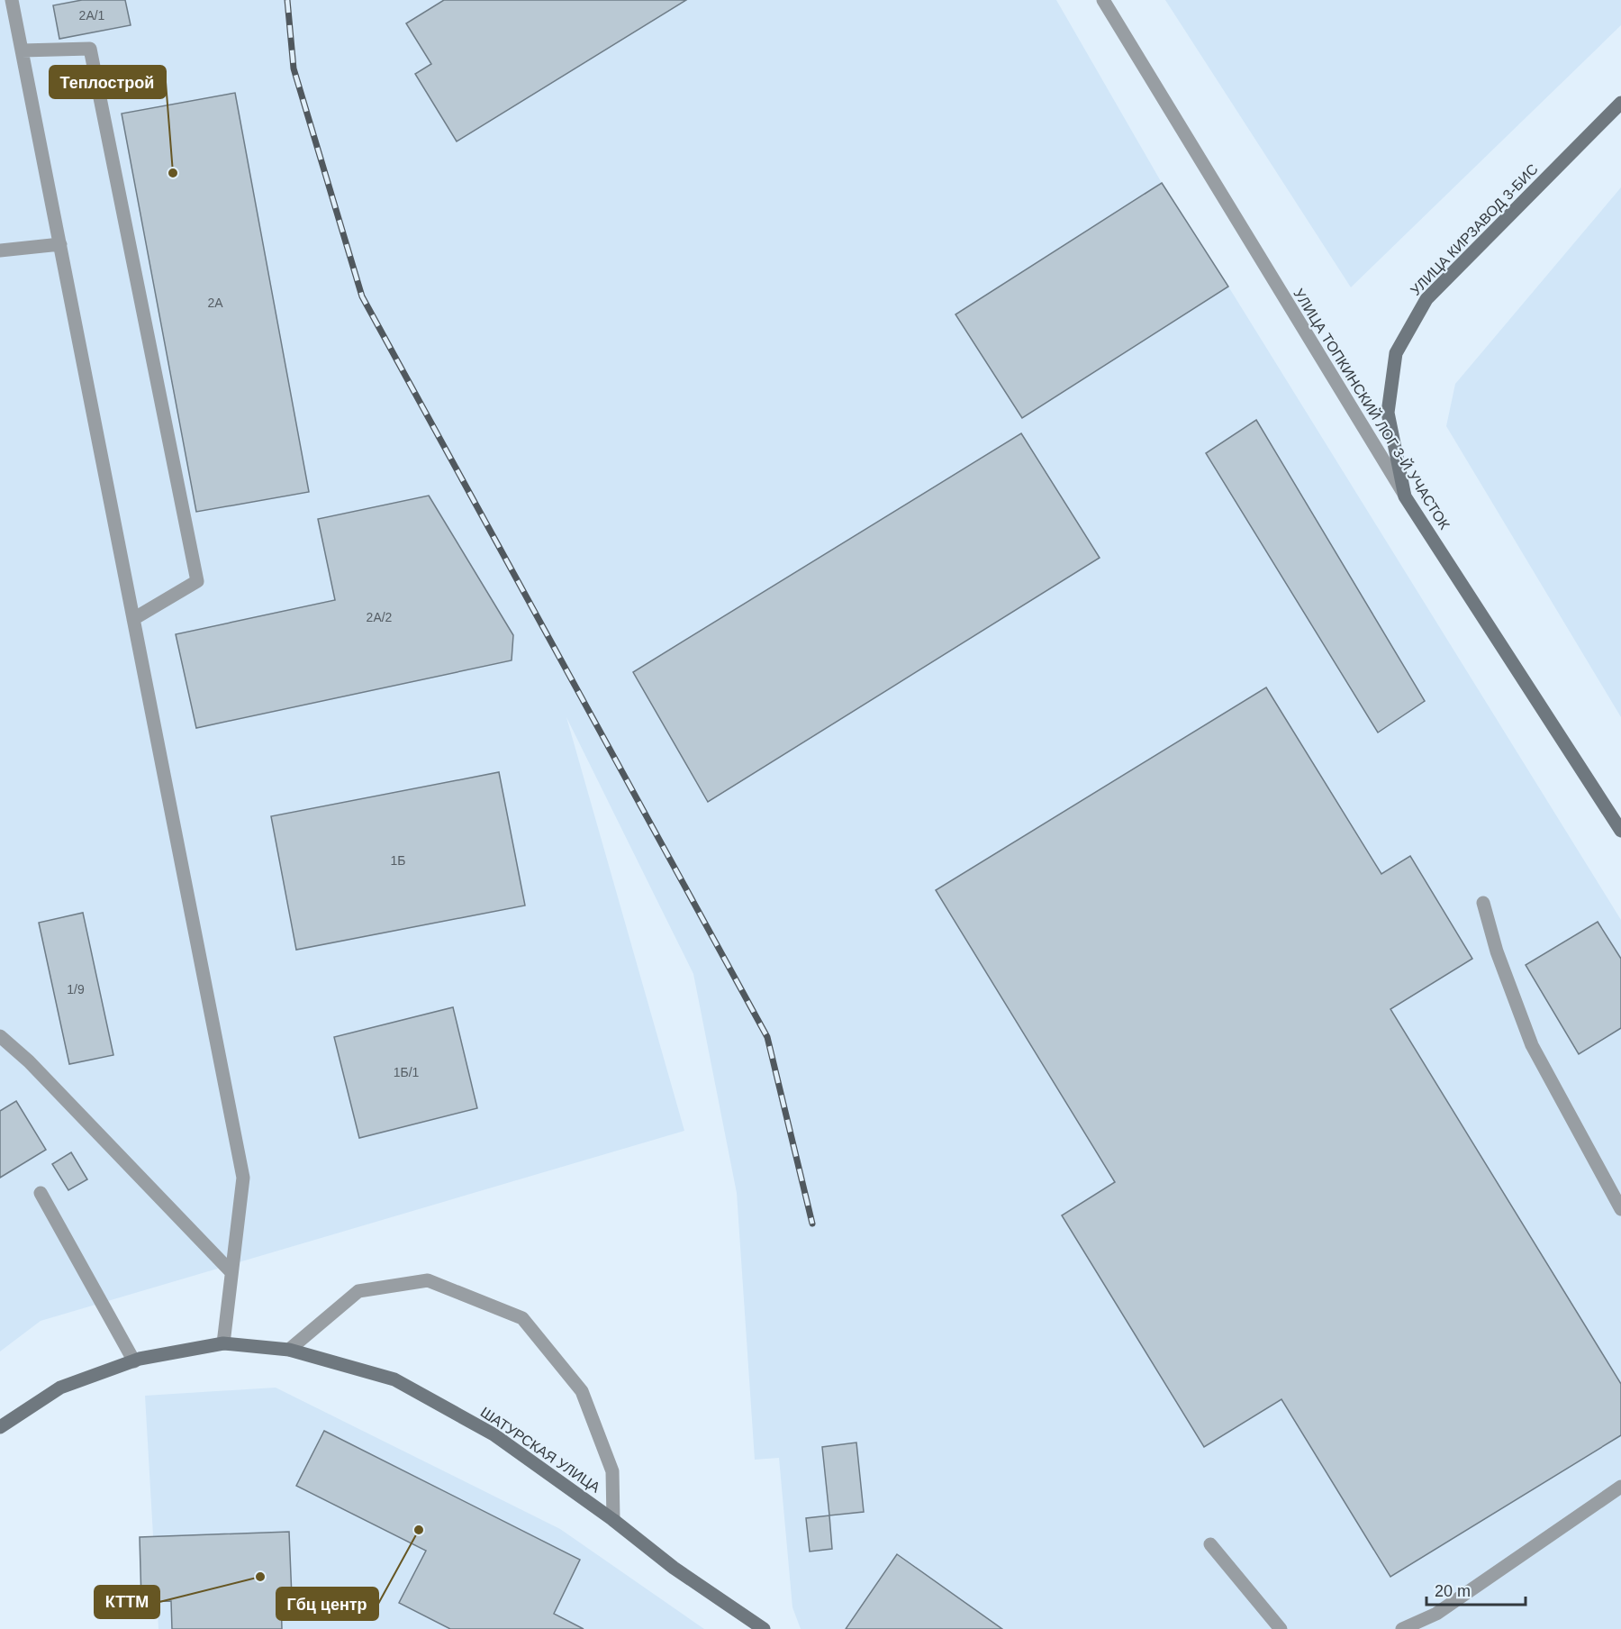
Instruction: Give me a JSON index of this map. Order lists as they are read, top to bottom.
{
  "streets": {
    "main road": ["УЛИЦА КИРЗАВОД 3-БИС", "УЛИЦА ТОПКИНСКИЙ ЛОГ 3-Й УЧАСТОК", "ШАТУРСКАЯ УЛИЦА"]
  },
  "crossings": [
    ["УЛИЦА КИРЗАВОД 3-БИС", "УЛИЦА ТОПКИНСКИЙ ЛОГ 3-Й УЧАСТОК"]
  ],
  "places": ["Теплострой", "Гбц центр", "КТТМ"],
  "house_numbers": [
    "2А/1",
    "2А",
    "2А/2",
    "1Б",
    "1/9",
    "1Б/1"
  ],
  "scale_bar": "20 m"
}
